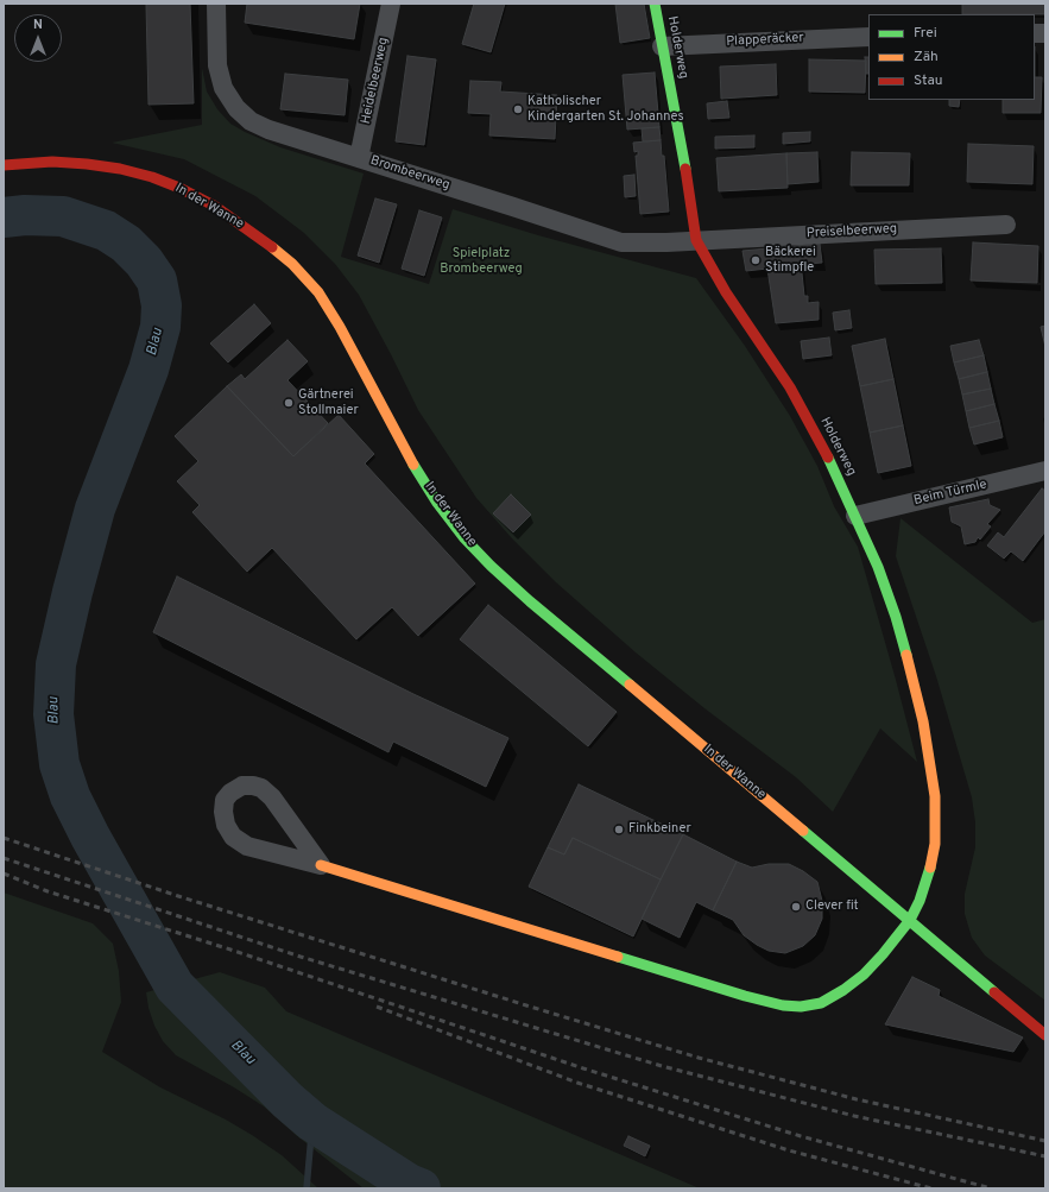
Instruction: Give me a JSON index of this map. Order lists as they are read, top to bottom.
{
  "streets": {
    "street": [
      "Plapperäcker",
      "Holderweg",
      "Heidelbeerweg",
      "Brombeerweg",
      "In der Wanne",
      "Preiselbeerweg",
      "Beim Türmle"
    ]
  },
  "crossings": [
    ["Plapperäcker", "Holderweg"],
    ["Holderweg", "Brombeerweg"],
    ["Holderweg", "In der Wanne"],
    ["Holderweg", "Preiselbeerweg"],
    ["Holderweg", "Beim Türmle"],
    ["Heidelbeerweg", "Brombeerweg"],
    ["Brombeerweg", "Preiselbeerweg"]
  ],
  "water": ["Blau"],
  "parks": ["Spielplatz Brombeerweg"],
  "places": [
    "Katholischer Kindergarten St. Johannes",
    "Bäckerei Stimpfle",
    "Gärtnerei Stollmaier",
    "Finkbeiner",
    "Clever fit"
  ],
  "legend": ["Frei", "Zäh", "Stau"],
  "north": "top"
}
